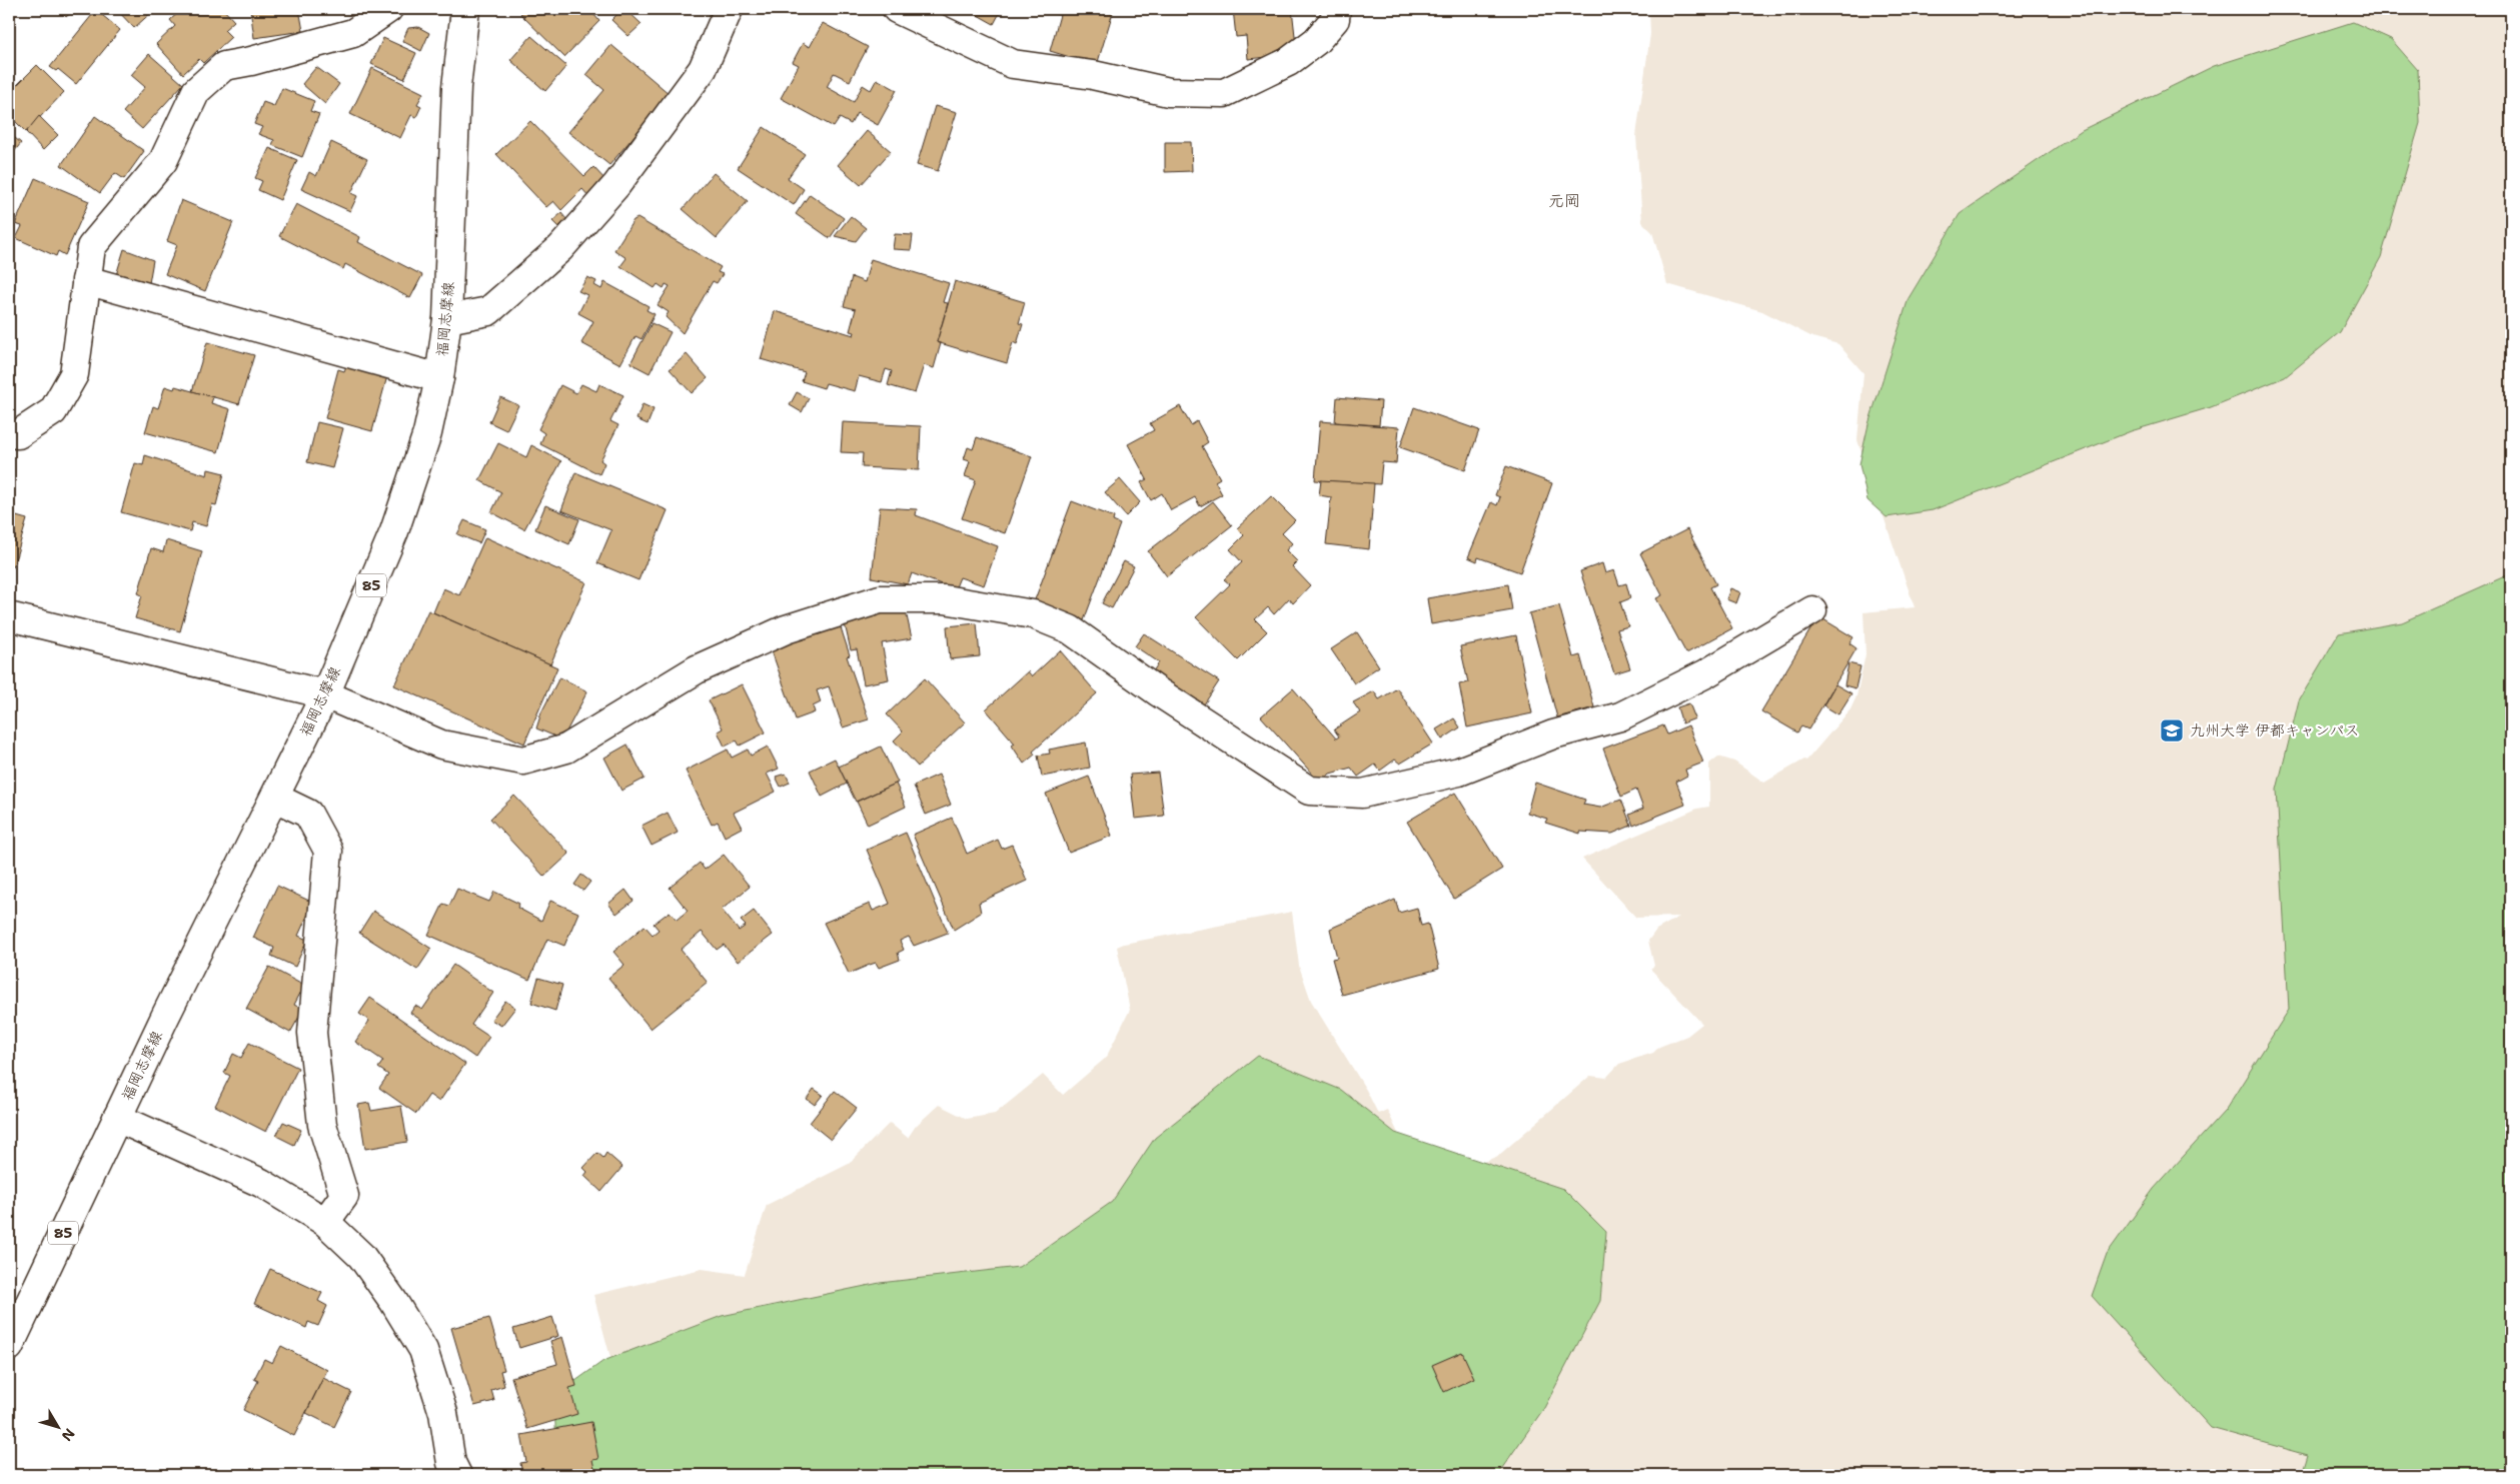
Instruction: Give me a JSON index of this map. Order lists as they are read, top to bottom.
{
  "streets": {
    "street": ["福岡志摩線", "85"]
  },
  "districts": ["元岡"],
  "places": {
    "school or university": ["九州大学 伊都キャンパス"]
  },
  "north": "bottom right"
}
